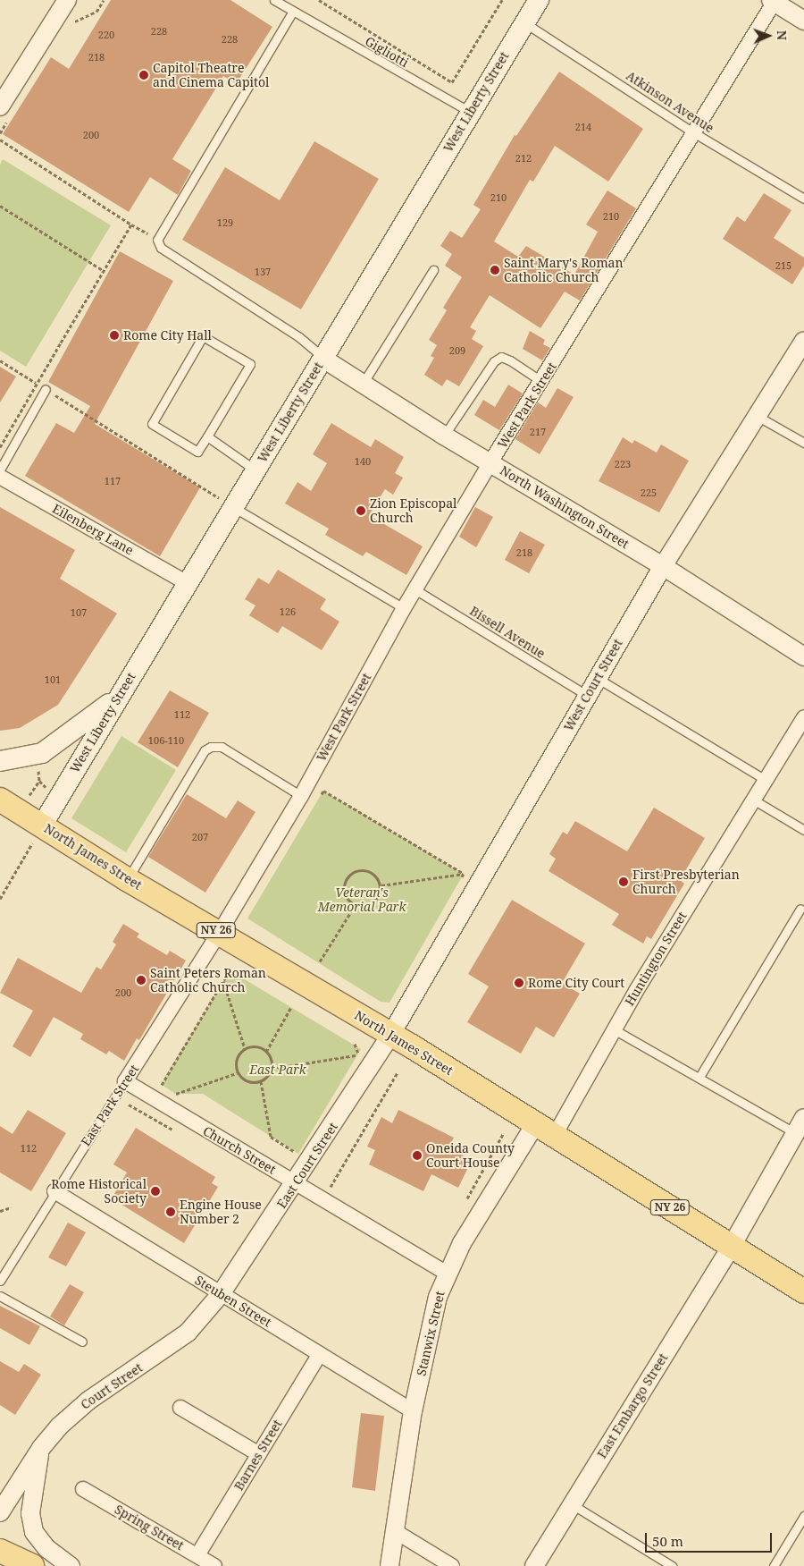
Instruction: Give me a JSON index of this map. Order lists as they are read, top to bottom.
{
  "streets": {
    "main road": ["West Liberty Street", "North James Street", "NY 26"],
    "street": [
      "West Park Street",
      "North Washington Street",
      "Eilenberg Lane",
      "West Court Street",
      "Huntington Street",
      "East Park Street",
      "Church Street",
      "East Court Street",
      "Steuben Street",
      "Stanwix Street",
      "Court Street",
      "East Embargo Street",
      "Barnes Street",
      "Spring Street"
    ],
    "lane": ["Gigliotti", "Atkinson Avenue", "Bissell Avenue"]
  },
  "crossings": [
    ["Gigliotti", "West Liberty Street"],
    ["West Liberty Street", "Atkinson Avenue"],
    ["West Liberty Street", "North Washington Street"],
    ["West Liberty Street", "Eilenberg Lane"],
    ["West Liberty Street", "North James Street"],
    ["Atkinson Avenue", "West Park Street"],
    ["West Park Street", "North Washington Street"],
    ["West Park Street", "Bissell Avenue"],
    ["West Park Street", "North James Street"],
    ["West Park Street", "East Park Street"],
    ["North Washington Street", "West Court Street"],
    ["Bissell Avenue", "West Court Street"],
    ["West Court Street", "North James Street"],
    ["West Court Street", "East Court Street"],
    ["North James Street", "Huntington Street"],
    ["North James Street", "East Park Street"],
    ["North James Street", "East Court Street"],
    ["North James Street", "Stanwix Street"],
    ["North James Street", "East Embargo Street"],
    ["Huntington Street", "Stanwix Street"],
    ["East Park Street", "Church Street"],
    ["East Park Street", "Steuben Street"],
    ["Church Street", "East Court Street"],
    ["Church Street", "Stanwix Street"],
    ["East Court Street", "Steuben Street"],
    ["East Court Street", "Court Street"],
    ["Steuben Street", "Stanwix Street"],
    ["Steuben Street", "Court Street"],
    ["Steuben Street", "Barnes Street"],
    ["Barnes Street", "Spring Street"]
  ],
  "parks": ["Veteran's Memorial Park", "East Park"],
  "places": [
    "Capitol Theatre and Cinema Capitol",
    "Saint Mary's Roman Catholic Church",
    "Rome City Hall",
    "Zion Episcopal Church",
    "First Presbyterian Church",
    "Saint Peters Roman Catholic Church",
    "Rome City Court",
    "Oneida County Court House",
    "Rome Historical Society",
    "Engine House Number 2"
  ],
  "house_numbers": [
    "228",
    "220",
    "228",
    "218",
    "214",
    "200",
    "212",
    "210",
    "210",
    "129",
    "215",
    "137",
    "209",
    "217",
    "140",
    "223",
    "117",
    "225",
    "218",
    "126",
    "107",
    "101",
    "112",
    "106-110",
    "207",
    "200",
    "112"
  ],
  "scale_bar": "50 m",
  "north": "right"
}
